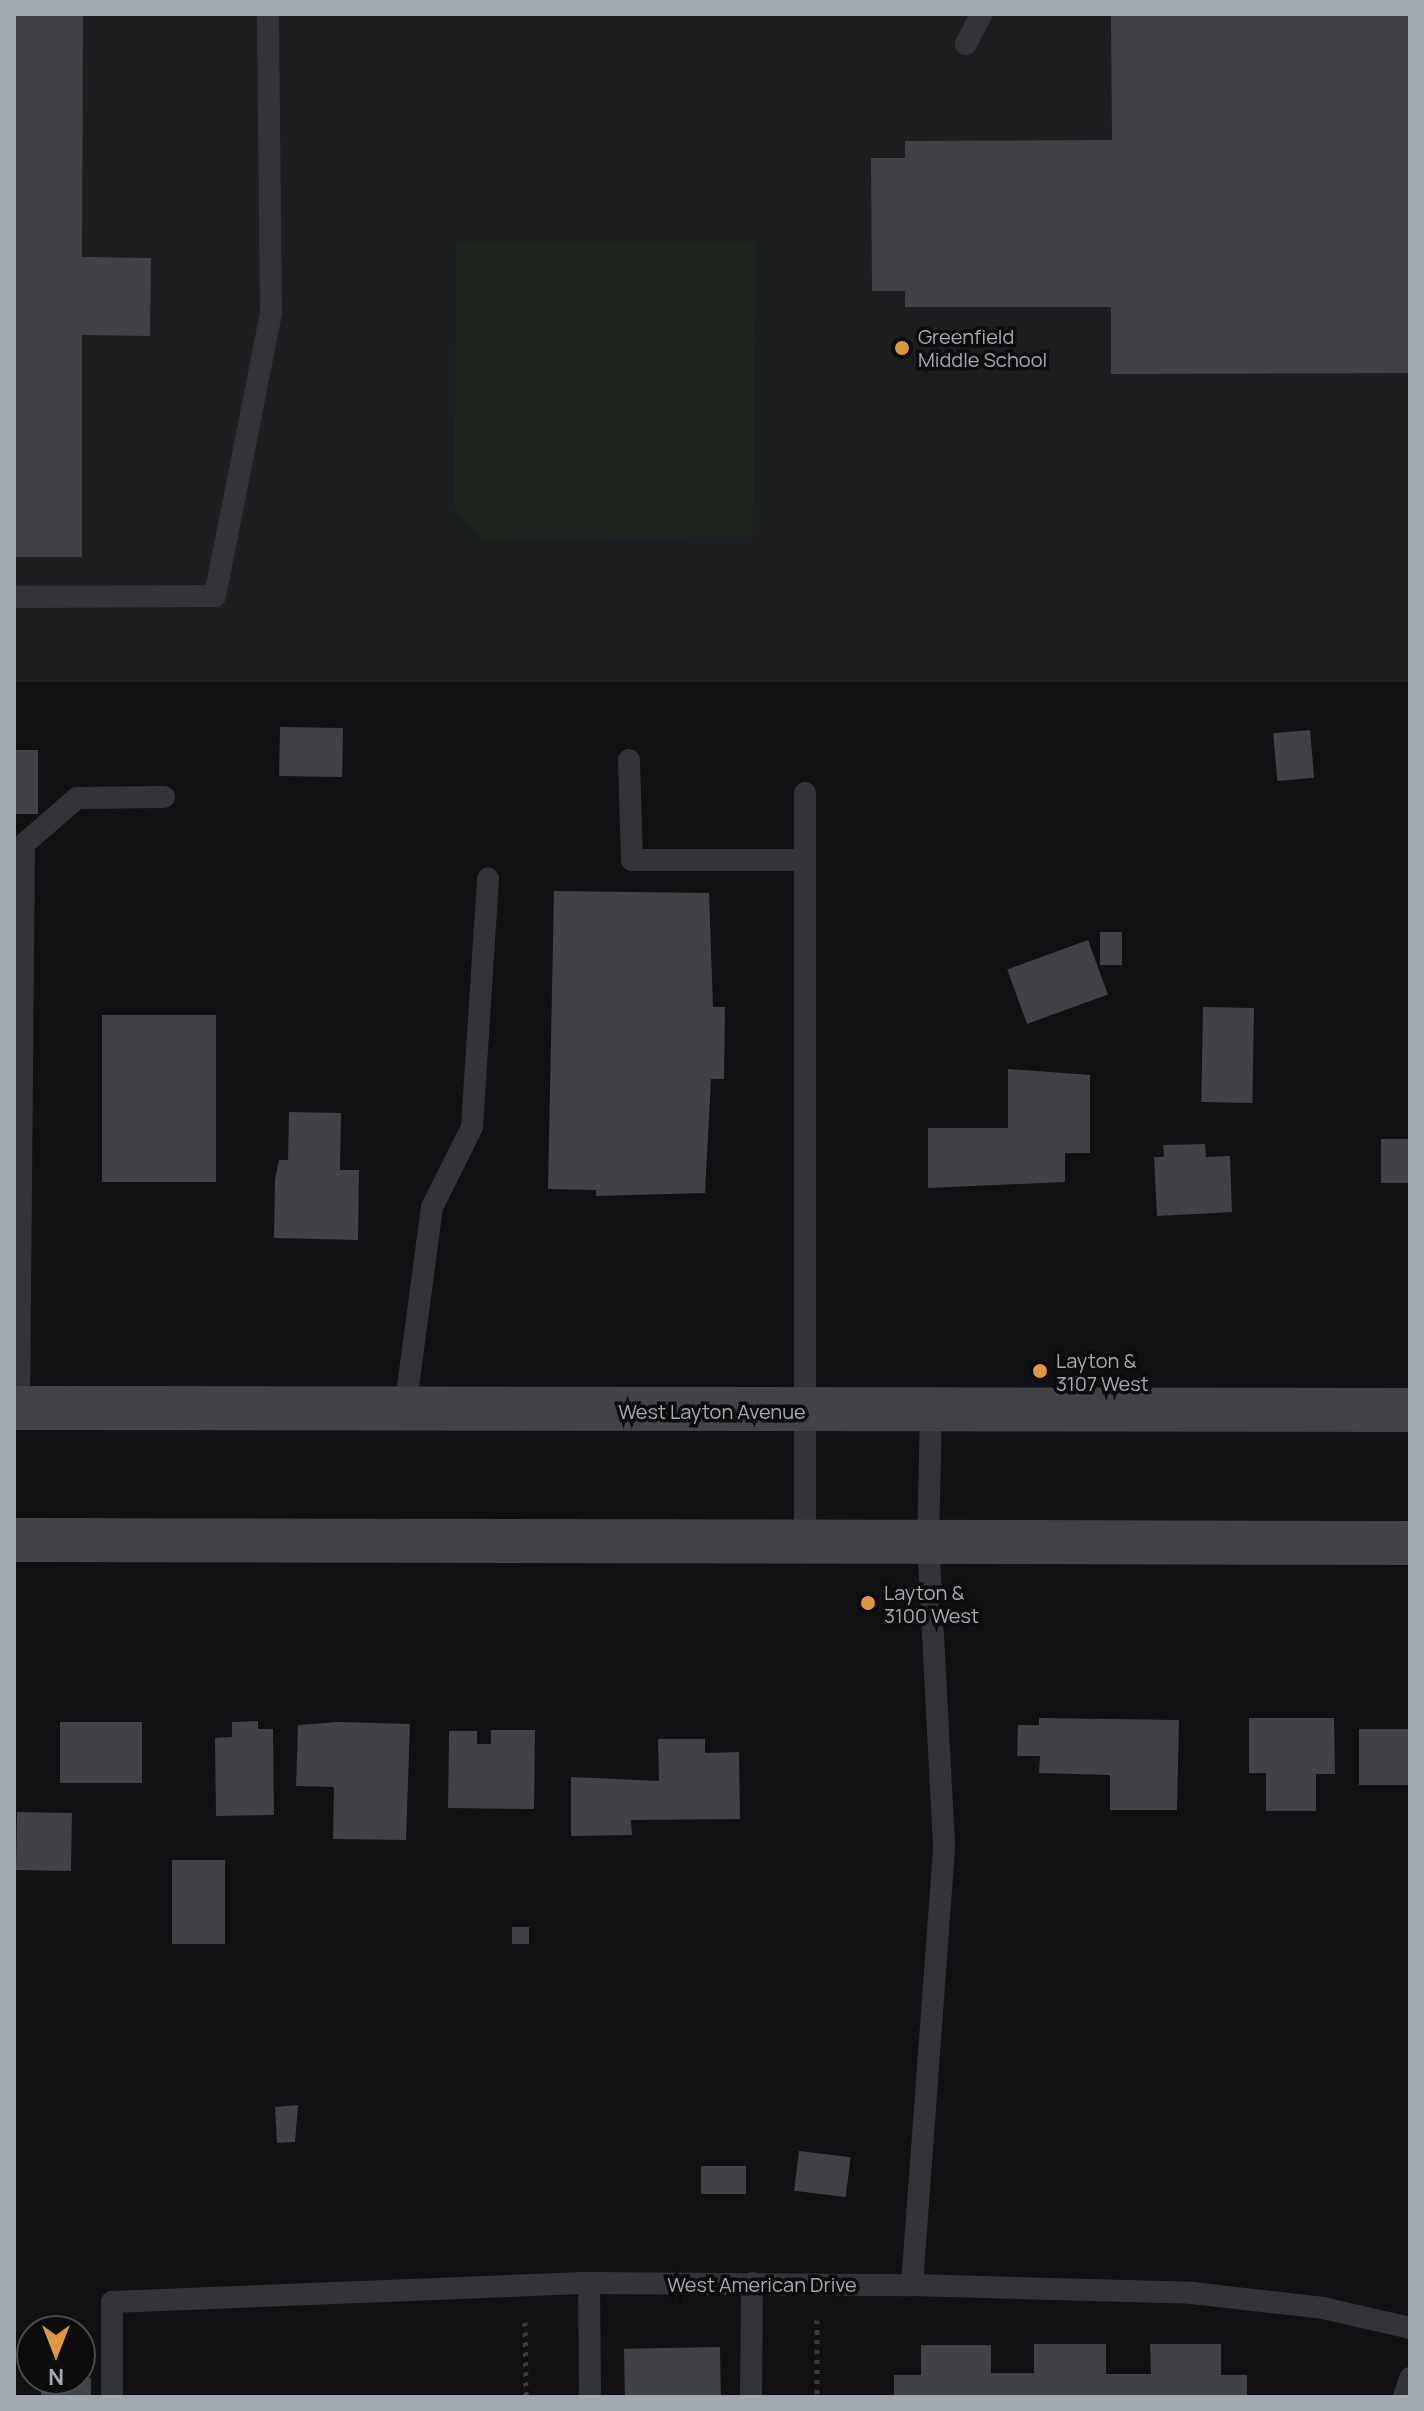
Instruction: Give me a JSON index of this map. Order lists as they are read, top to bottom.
{
  "streets": {
    "main road": ["West Layton Avenue"],
    "lane": ["West American Drive"]
  },
  "places": ["Greenfield Middle School", "Layton & 3107 West", "Layton & 3100 West"],
  "north": "bottom"
}
